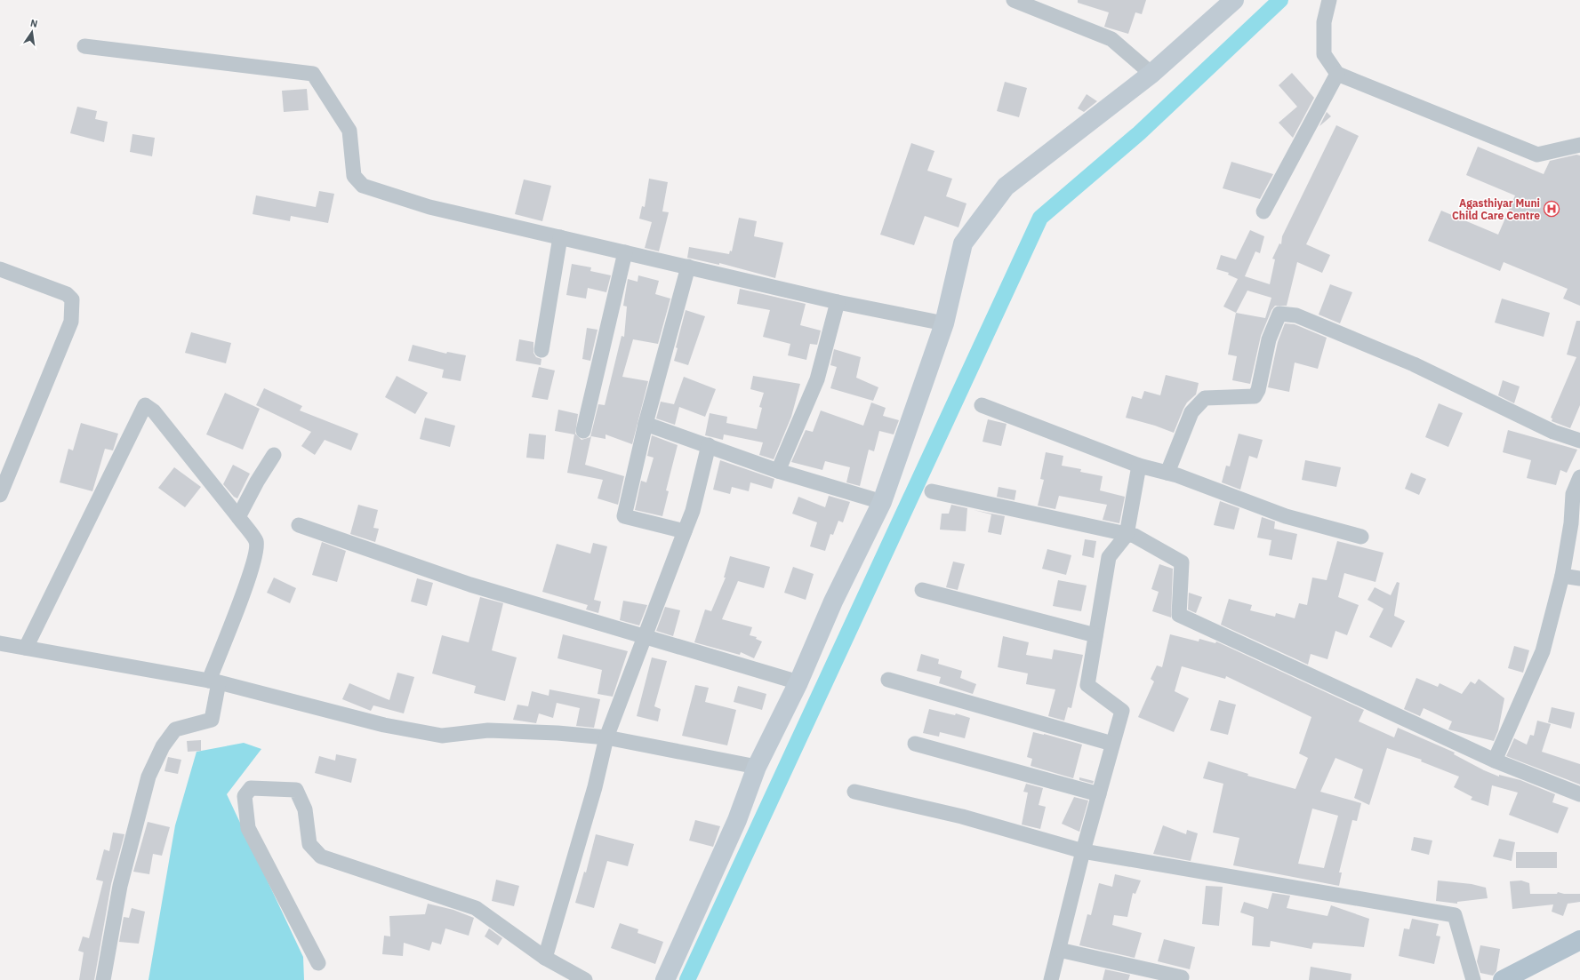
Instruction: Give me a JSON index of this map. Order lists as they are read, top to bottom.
{
  "places": {
    "hospital": ["Agasthiyar Muni Child Care Centre"]
  },
  "north": "top"
}
